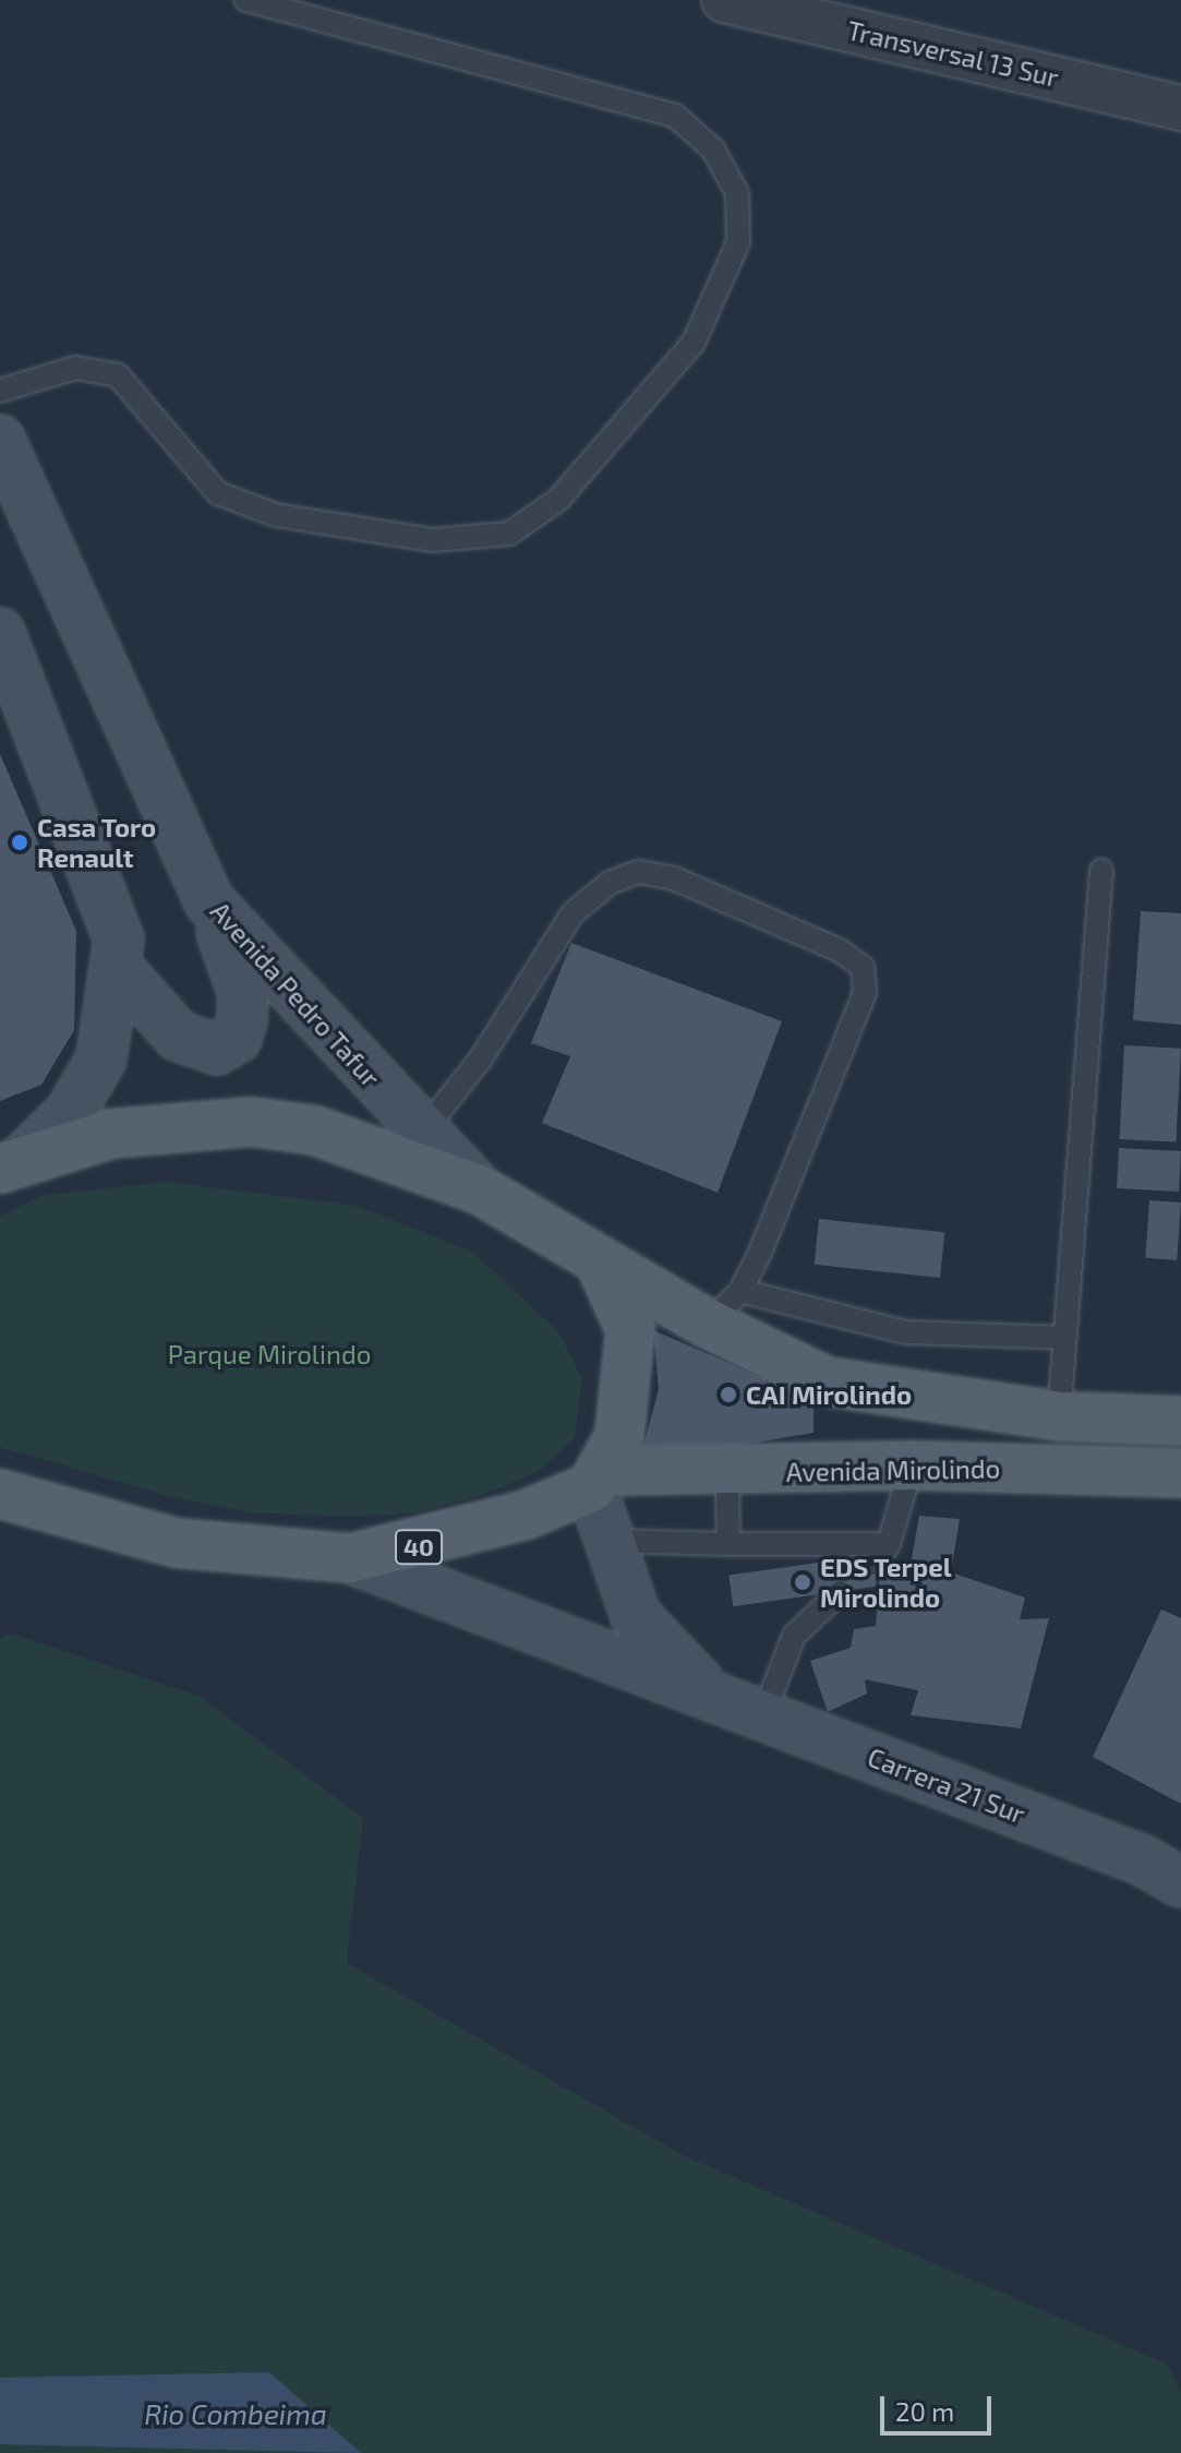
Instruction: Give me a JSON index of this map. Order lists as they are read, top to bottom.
{
  "streets": {
    "main road": [
      "Avenida Pedro Tafur",
      "Avenida Mirolindo",
      "40",
      "Carrera 21 Sur"
    ],
    "street": ["Transversal 13 Sur"]
  },
  "crossings": [
    ["Avenida Mirolindo", "40"],
    ["Avenida Mirolindo", "Carrera 21 Sur"],
    ["40", "Carrera 21 Sur"]
  ],
  "water": ["Rio Combeima"],
  "parks": ["Parque Mirolindo"],
  "places": ["Casa Toro Renault", "CAI Mirolindo", "EDS Terpel Mirolindo"],
  "scale_bar": "20 m"
}
